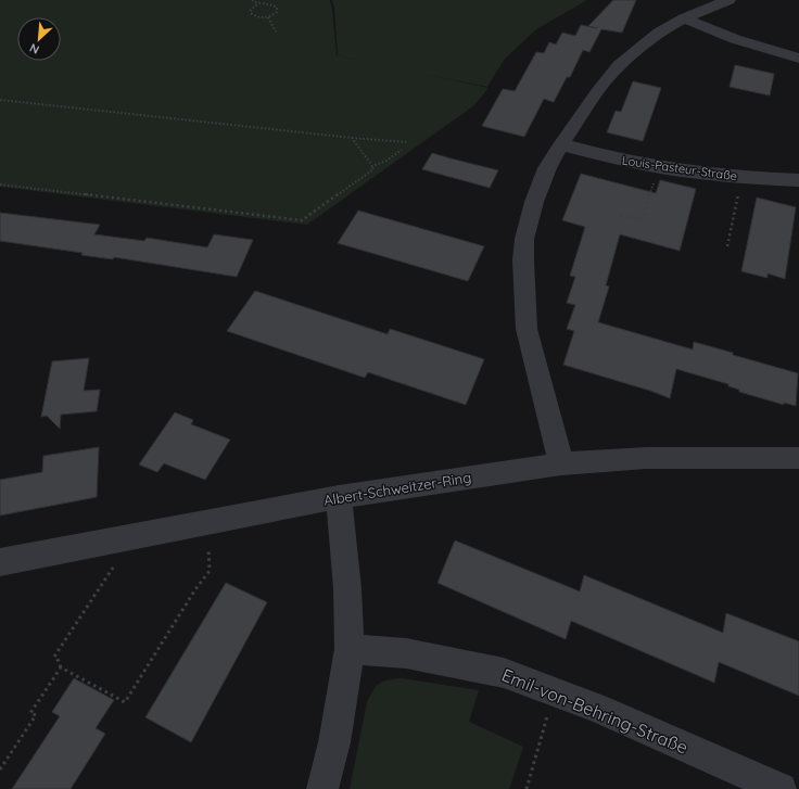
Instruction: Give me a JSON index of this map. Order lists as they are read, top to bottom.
{
  "streets": {
    "street": ["Louis-Pasteur-Straße", "Albert-Schweitzer-Ring", "Emil-von-Behring-Straße"]
  },
  "north": "bottom left"
}
